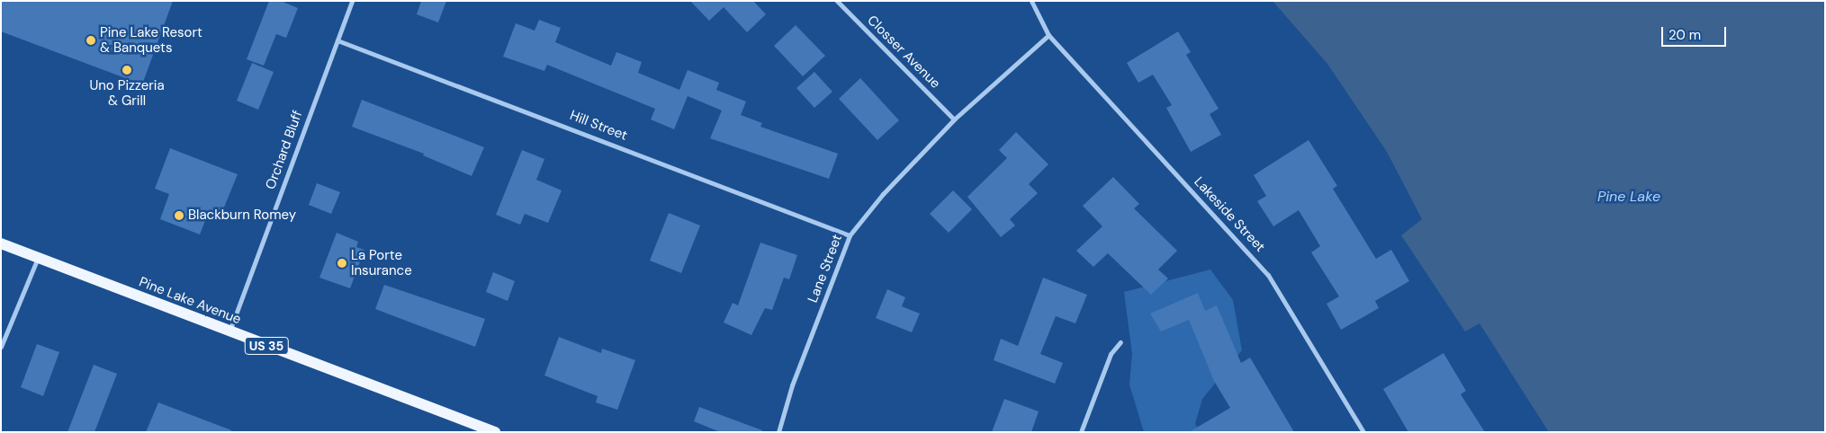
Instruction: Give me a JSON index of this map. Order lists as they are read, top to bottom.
{
  "streets": {
    "main road": ["Pine Lake Avenue", "US 35"],
    "street": [
      "Closser Avenue",
      "Hill Street",
      "Orchard Bluff",
      "Lakeside Street",
      "Lane Street"
    ]
  },
  "crossings": [
    ["Closser Avenue", "Lane Street"],
    ["Hill Street", "Orchard Bluff"],
    ["Hill Street", "Lane Street"],
    ["Orchard Bluff", "Pine Lake Avenue"]
  ],
  "water": ["Pine Lake"],
  "places": [
    "Pine Lake Resort & Banquets",
    "Uno Pizzeria & Grill",
    "Blackburn Romey",
    "La Porte Insurance"
  ],
  "scale_bar": "20 m"
}
